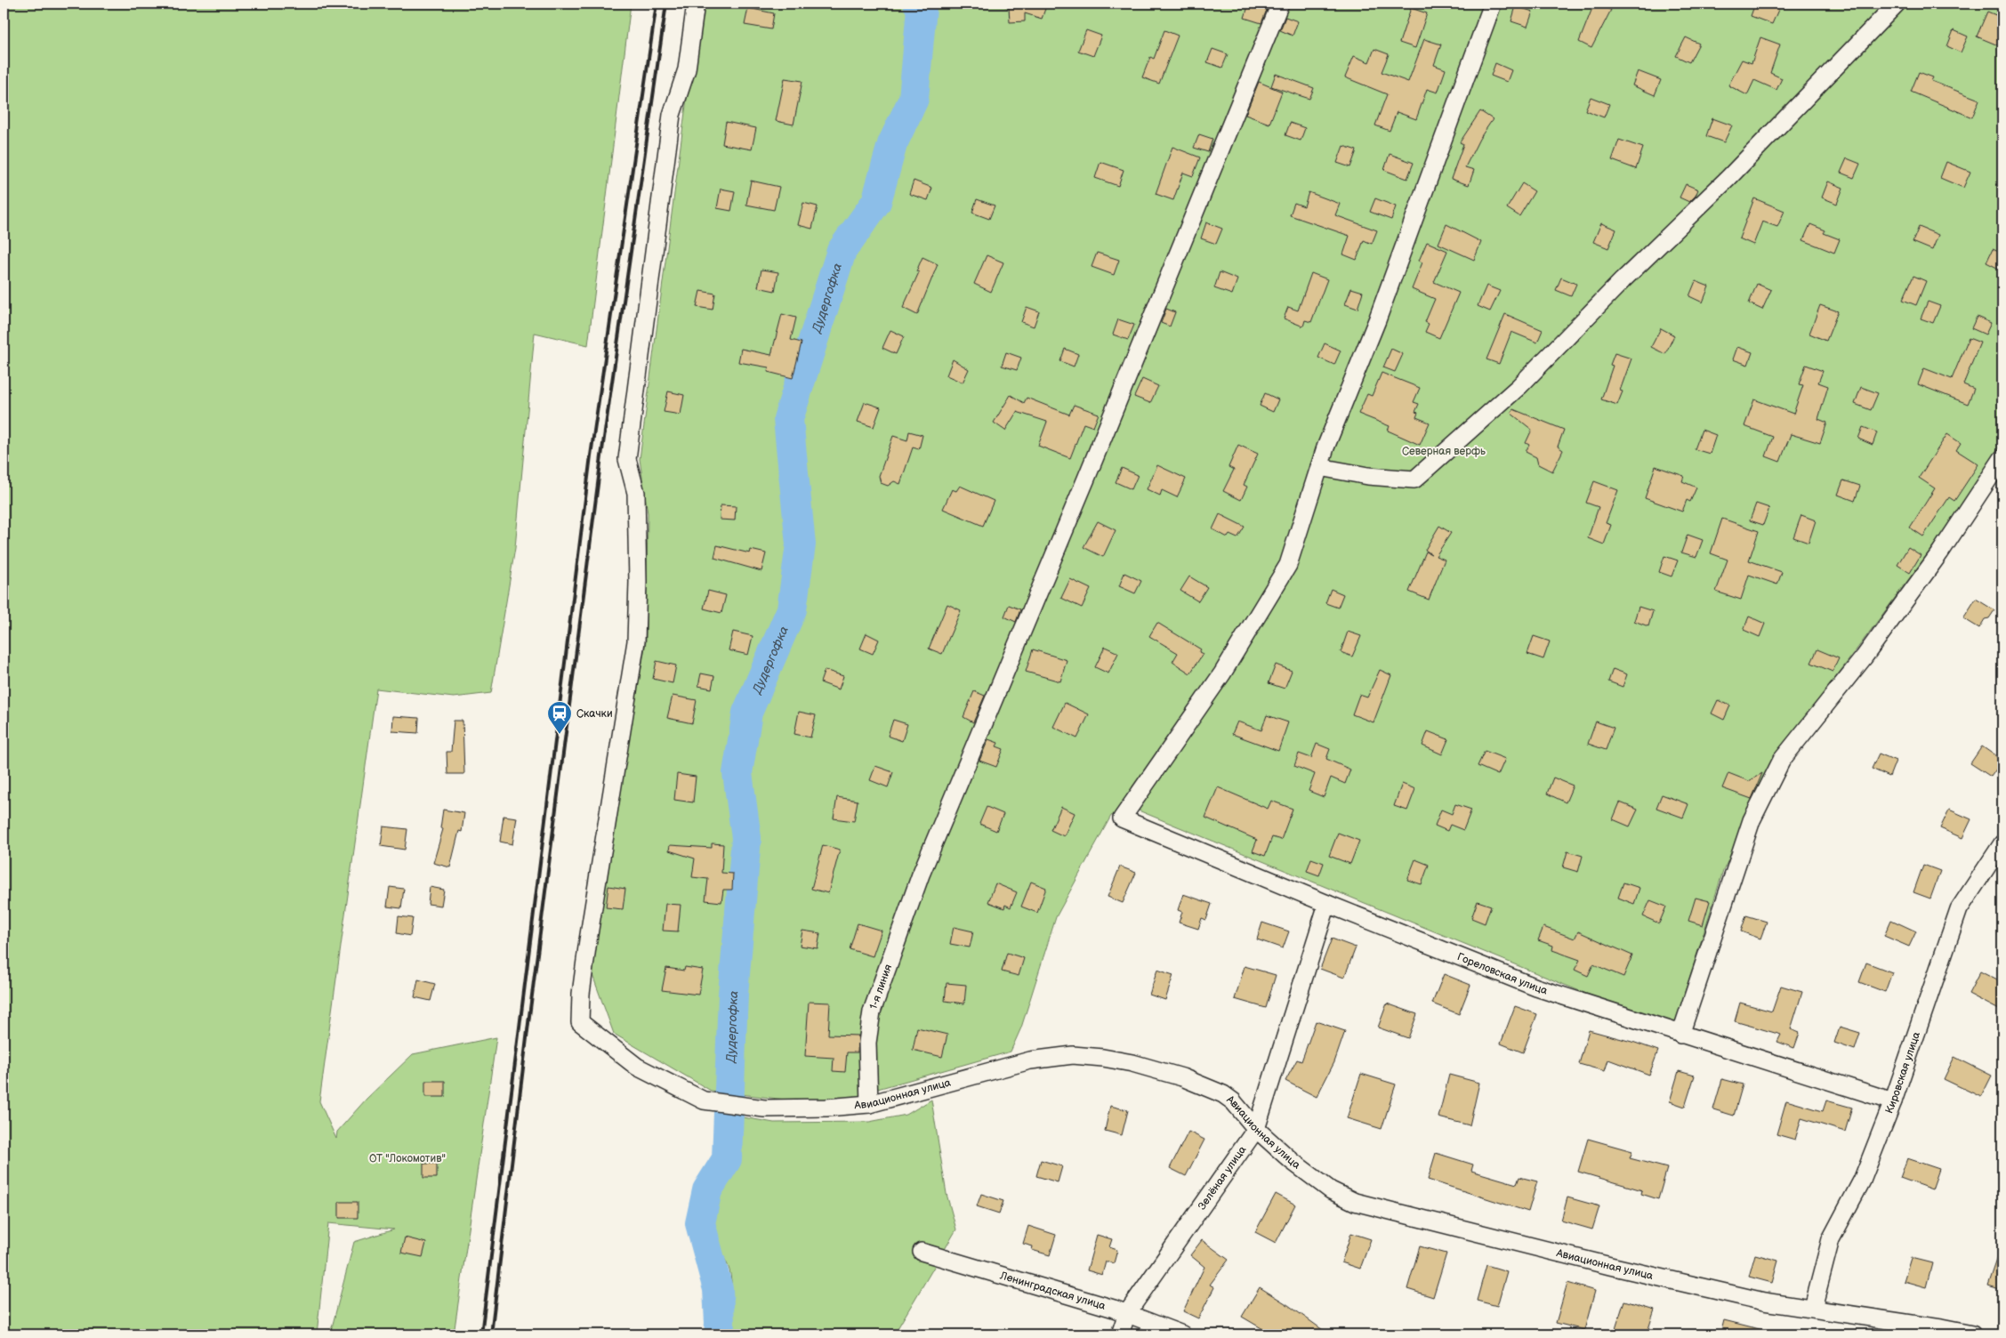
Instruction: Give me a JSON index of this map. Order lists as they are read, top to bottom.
{
  "streets": {
    "street": [
      "Гореловская улица",
      "1-я линия",
      "Кировская улица",
      "Авиационная улица",
      "Зелёная улица",
      "Ленинградская улица"
    ]
  },
  "crossings": [
    ["Гореловская улица", "Кировская улица"],
    ["Гореловская улица", "Зелёная улица"],
    ["1-я линия", "Авиационная улица"],
    ["Кировская улица", "Авиационная улица"],
    ["Авиационная улица", "Зелёная улица"],
    ["Зелёная улица", "Ленинградская улица"]
  ],
  "water": ["Дудергофка"],
  "parks": ["Северная верфь", "ОТ \"Локомотив\""],
  "places": {
    "station": ["Скачки"]
  }
}
